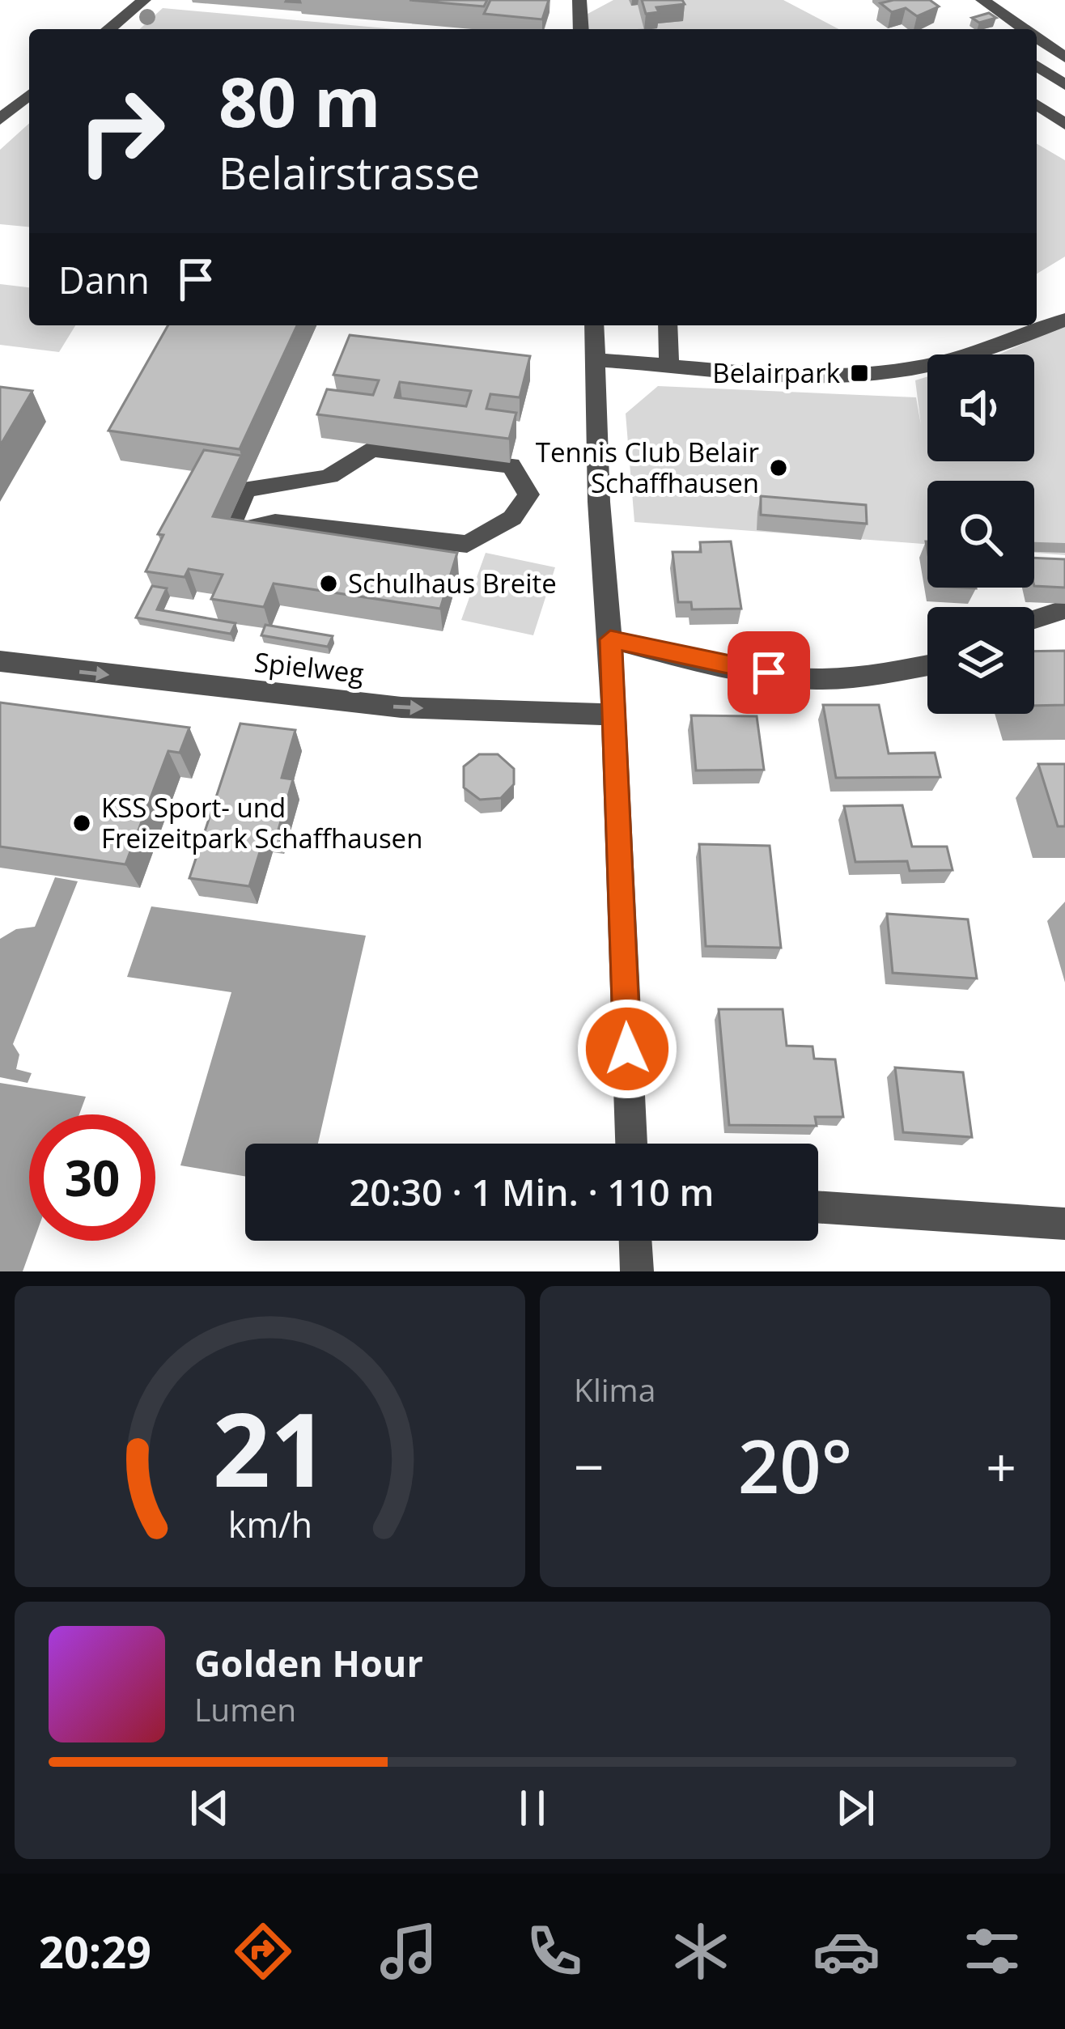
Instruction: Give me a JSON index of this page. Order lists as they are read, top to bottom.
{
  "streets": {
    "street": ["Spielweg"]
  },
  "one_way": ["Spielweg"],
  "places": {
    "transit": ["Belairpark"],
    "other": ["Tennis Club Belair Schaffhausen", "Schulhaus Breite", "KSS Sport- und Freizeitpark Schaffhausen"]
  },
  "page": {
    "turn": ["80 m", "Belairstrasse"],
    "then": "Dann",
    "limit": "30",
    "trip": "20:30 · 1 Min. · 110 m",
    "tile": "Klima",
    "heat": ["−", "20°", "+"],
    "song": ["Golden Hour", "Lumen"],
    "tabs": "20:29",
    "gauge": ["21", "km/h"]
  }
}
